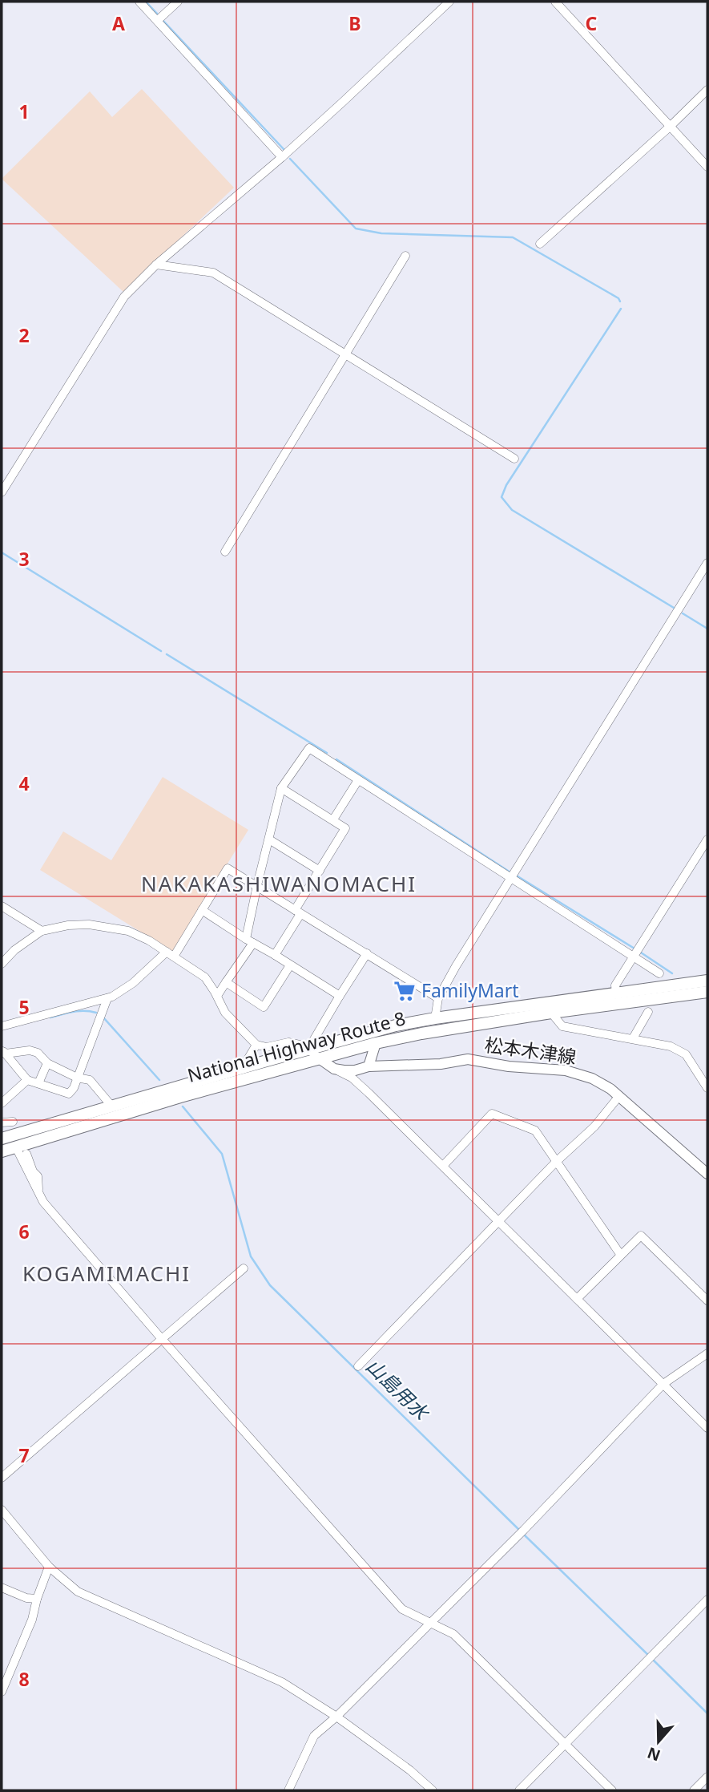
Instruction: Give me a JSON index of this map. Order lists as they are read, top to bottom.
{
  "streets": {
    "highway": ["National Highway Route 8"],
    "main road": ["松本木津線"]
  },
  "districts": ["NAKAKASHIWANOMACHI", "KOGAMIMACHI"],
  "water": ["山島用水"],
  "places": {
    "supermarket": ["FamilyMart"]
  },
  "north": "bottom",
  "grid": {
    "columns": ["A", "B", "C"],
    "rows": [
      "1",
      "2",
      "3",
      "4",
      "5",
      "6",
      "7",
      "8"
    ]
  }
}
